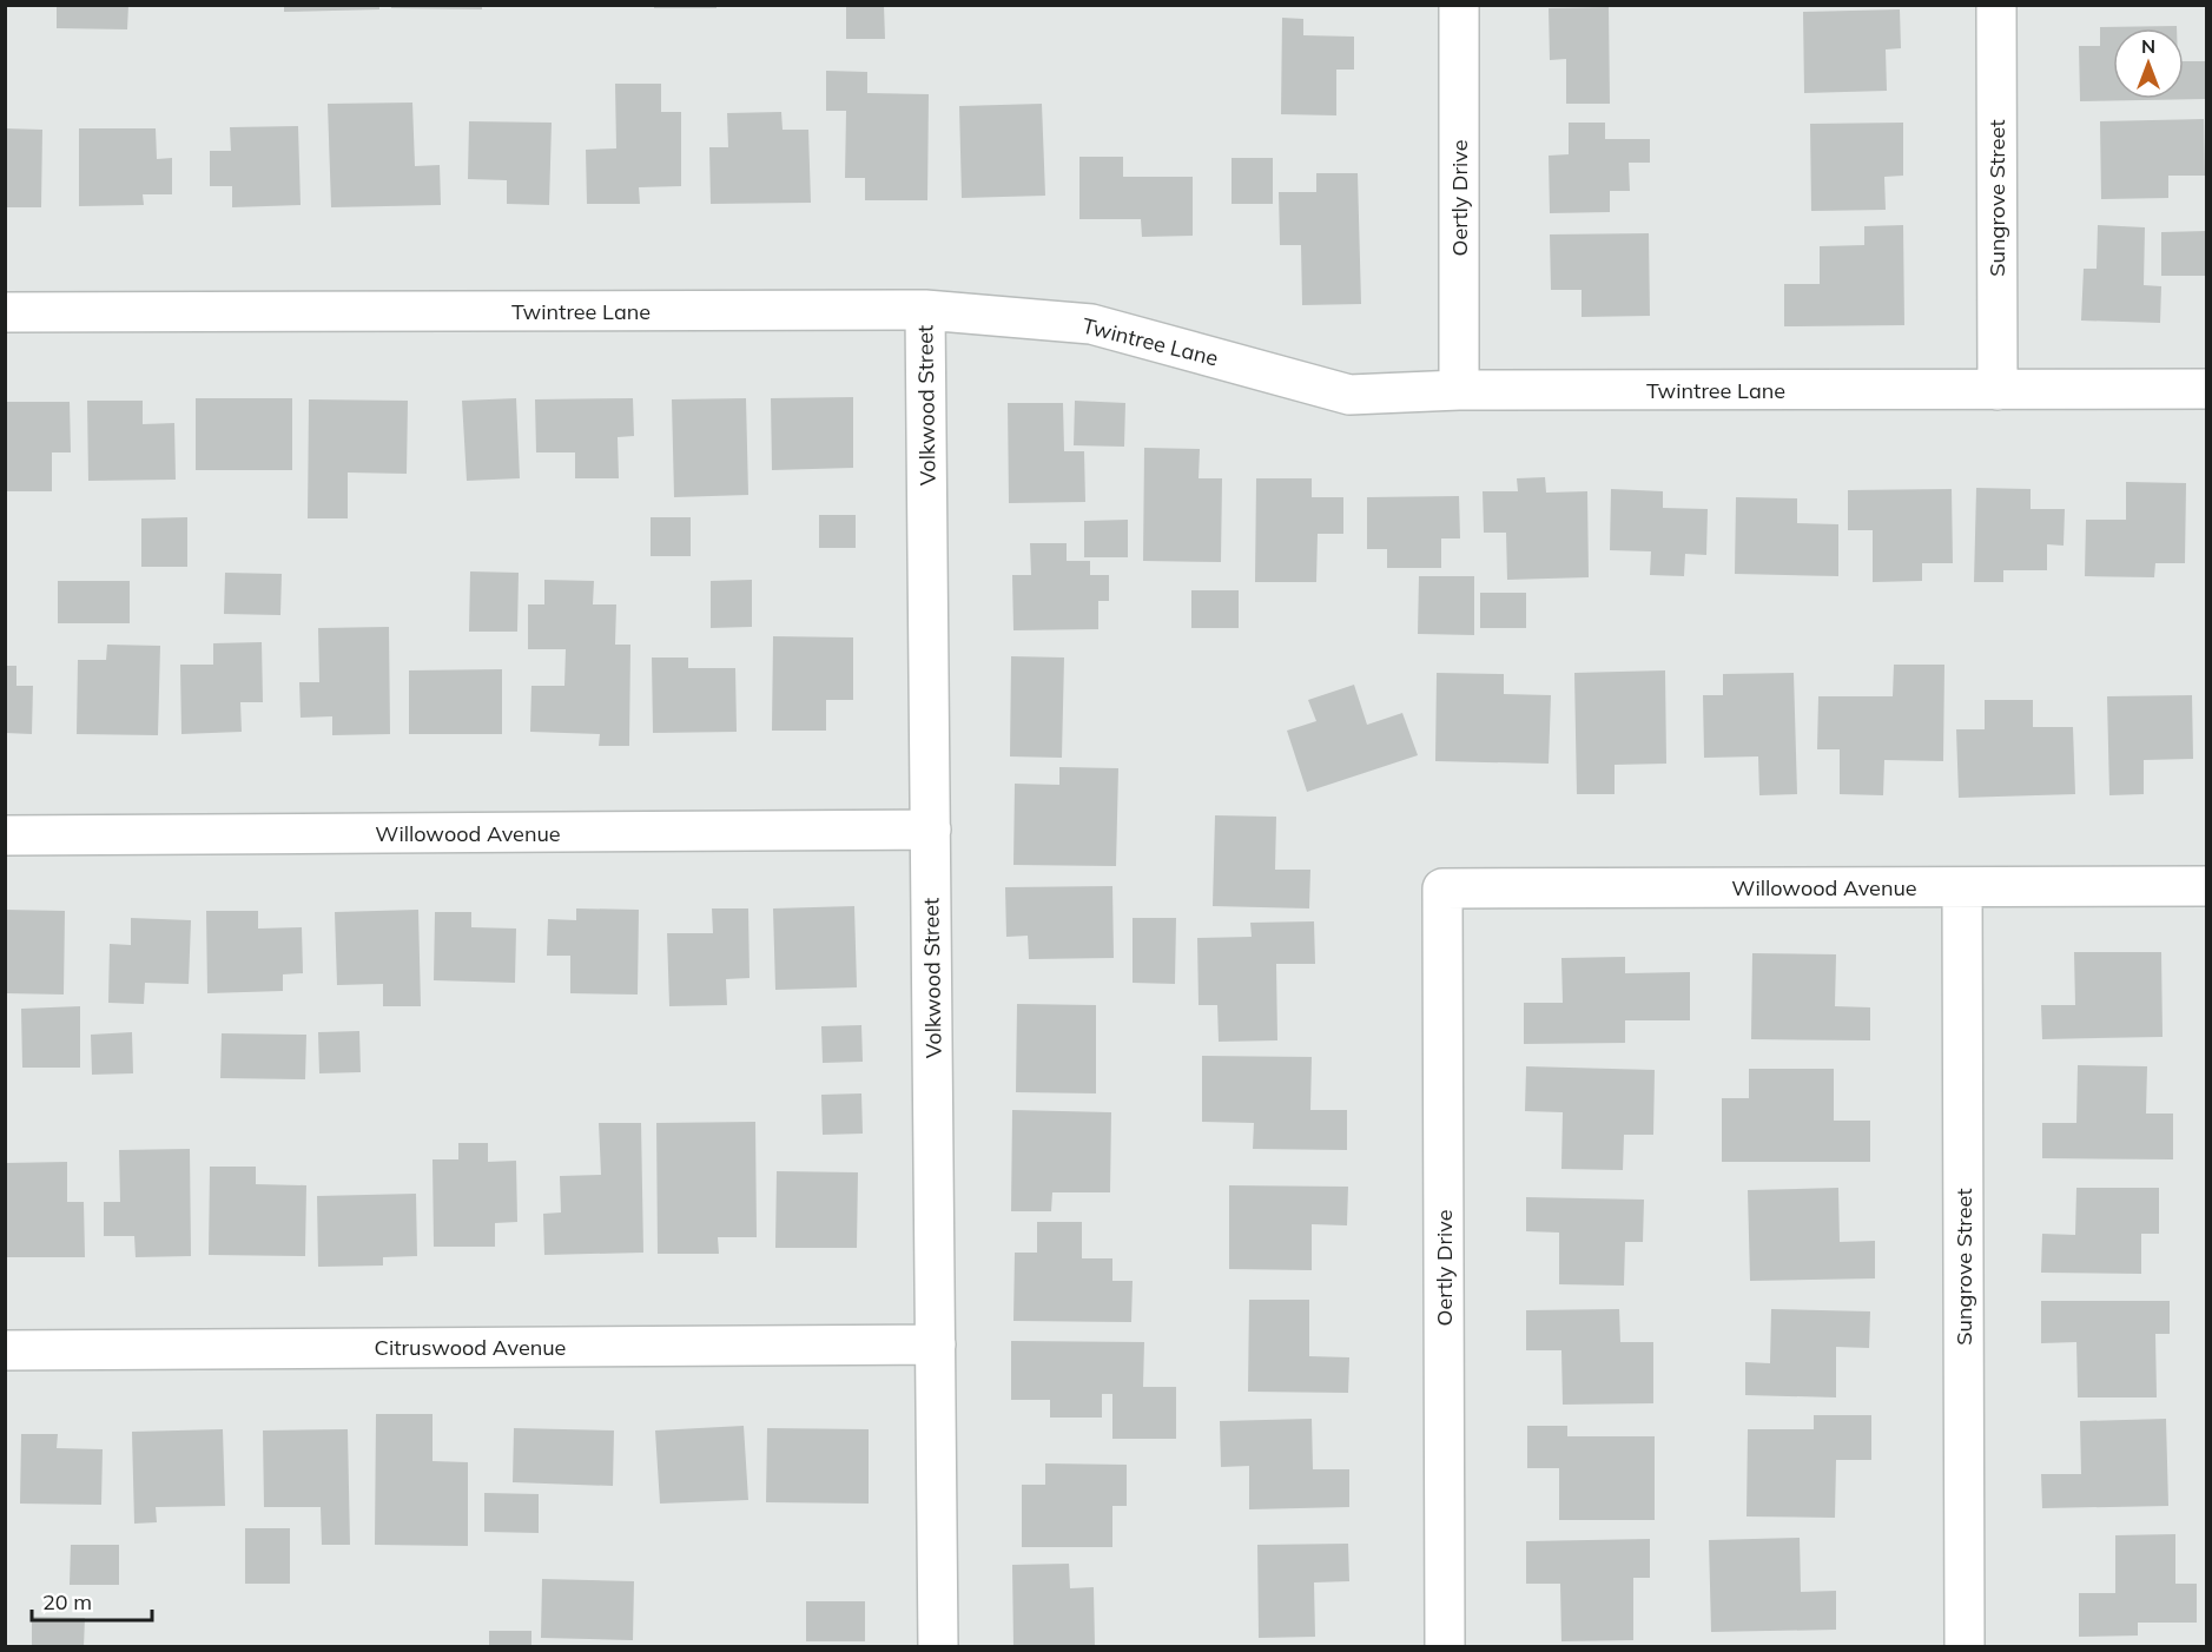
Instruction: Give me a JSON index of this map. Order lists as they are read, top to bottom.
{
  "streets": {
    "street": [
      "Oertly Drive",
      "Sungrove Street",
      "Twintree Lane",
      "Volkwood Street",
      "Willowood Avenue",
      "Citruswood Avenue"
    ]
  },
  "crossings": [
    ["Oertly Drive", "Twintree Lane"],
    ["Oertly Drive", "Willowood Avenue"],
    ["Sungrove Street", "Twintree Lane"],
    ["Sungrove Street", "Willowood Avenue"],
    ["Twintree Lane", "Volkwood Street"],
    ["Volkwood Street", "Willowood Avenue"],
    ["Volkwood Street", "Citruswood Avenue"]
  ],
  "scale_bar": "20 m",
  "north": "top"
}
